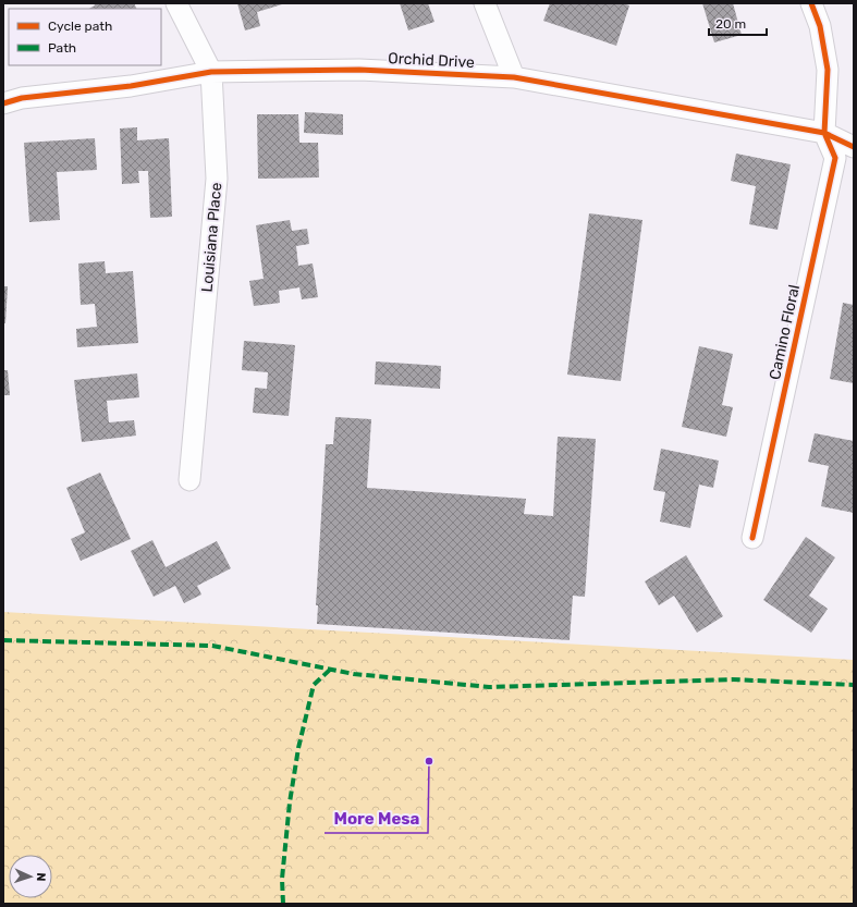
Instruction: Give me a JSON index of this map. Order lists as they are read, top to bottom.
{
  "streets": {
    "street": ["Orchid Drive", "Louisiana Place", "Camino Floral"]
  },
  "crossings": [
    ["Orchid Drive", "Louisiana Place"],
    ["Orchid Drive", "Camino Floral"]
  ],
  "places": ["More Mesa"],
  "legend": ["Cycle path", "Path"],
  "scale_bar": "20 m",
  "north": "right"
}
